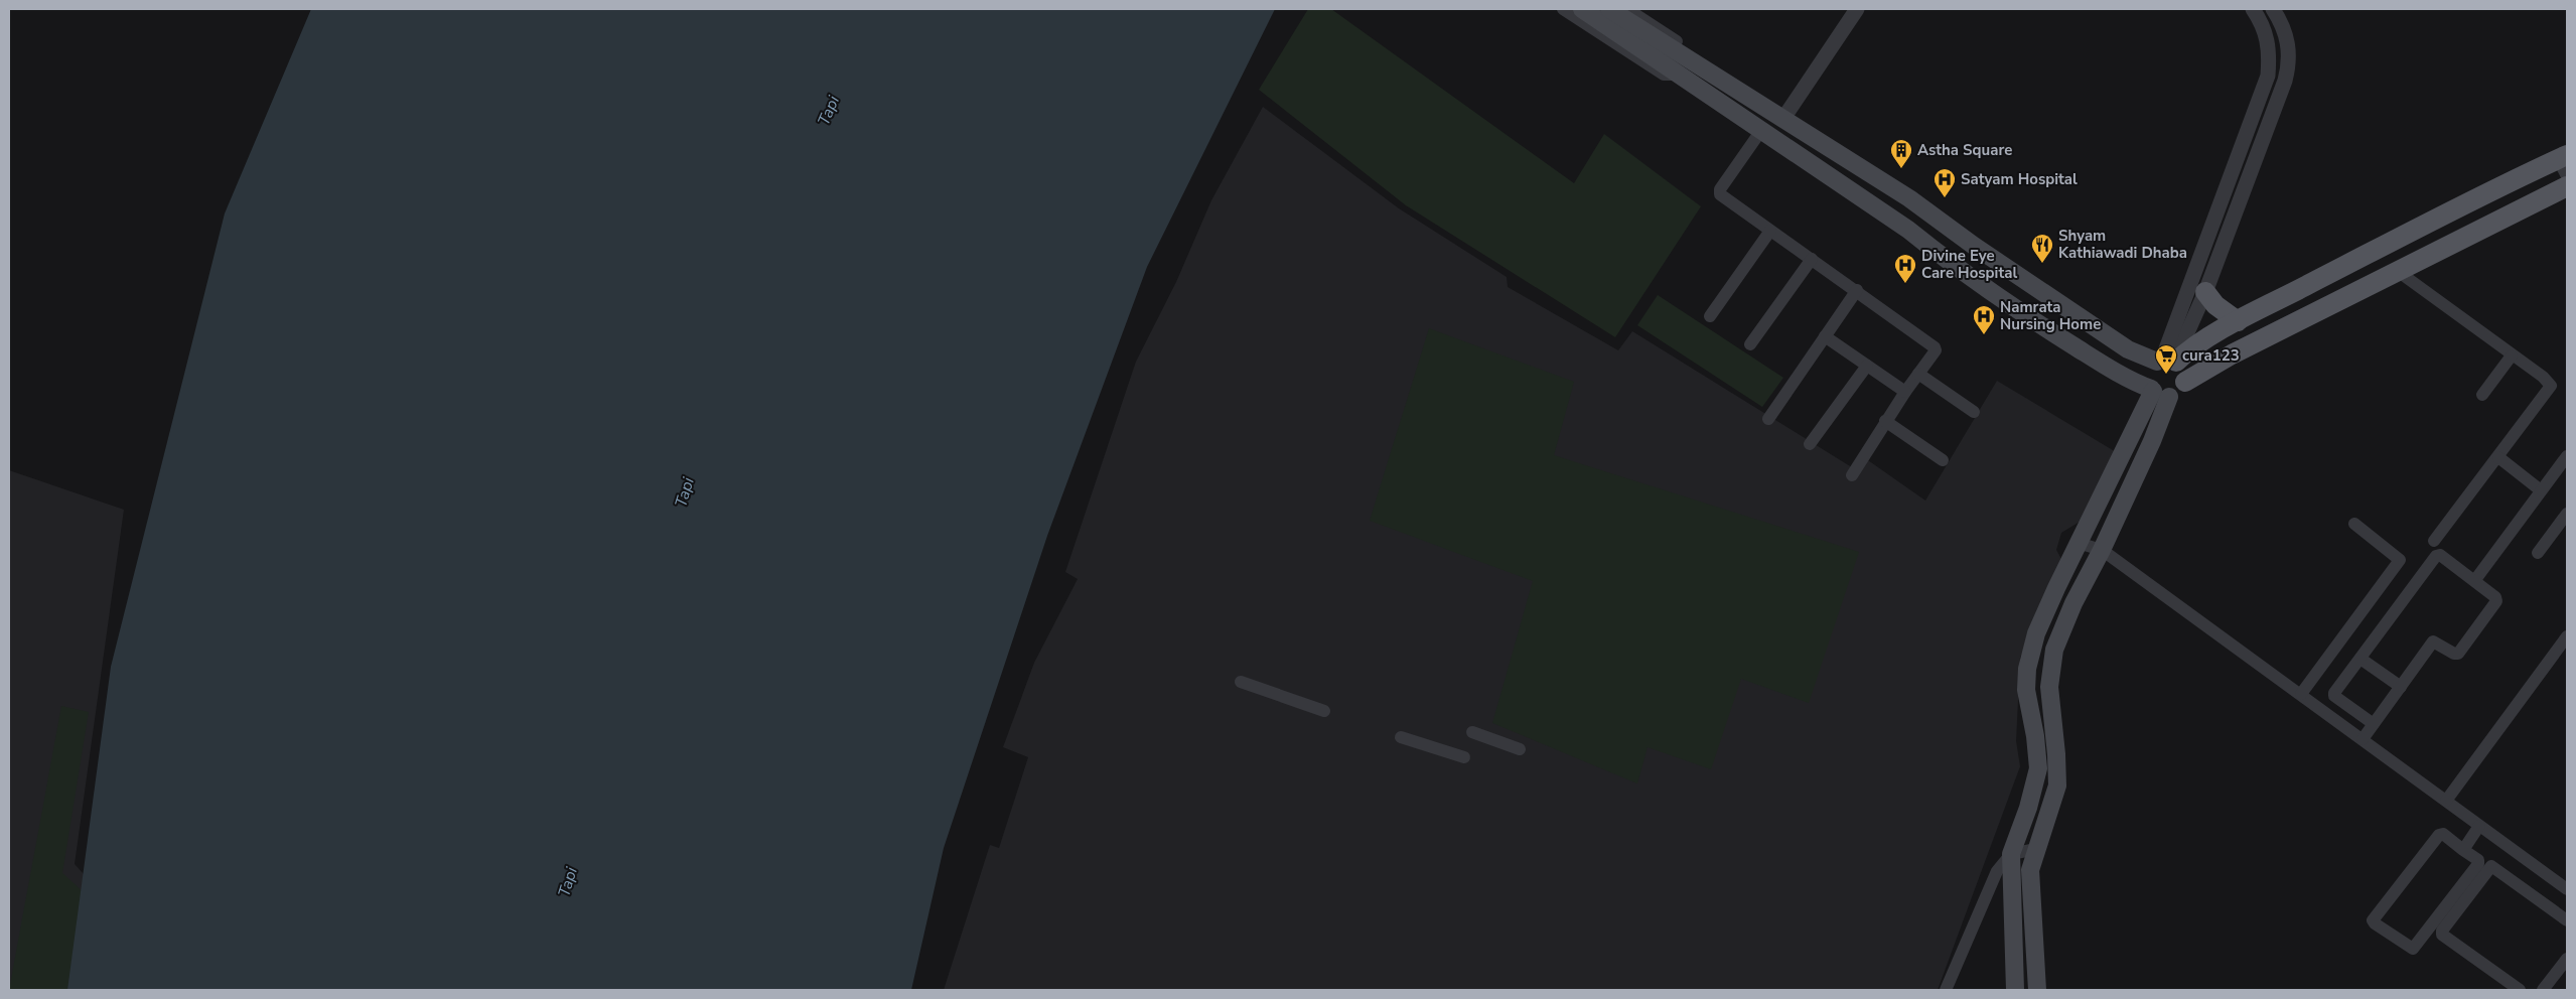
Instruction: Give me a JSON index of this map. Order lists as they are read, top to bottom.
{
  "water": ["Tapi"],
  "places": {
    "building": ["Astha Square"],
    "hospital": ["Satyam Hospital", "Divine Eye Care Hospital", "Namrata Nursing Home"],
    "restaurant": ["Shyam Kathiawadi Dhaba"],
    "supermarket": ["cura123"]
  }
}
